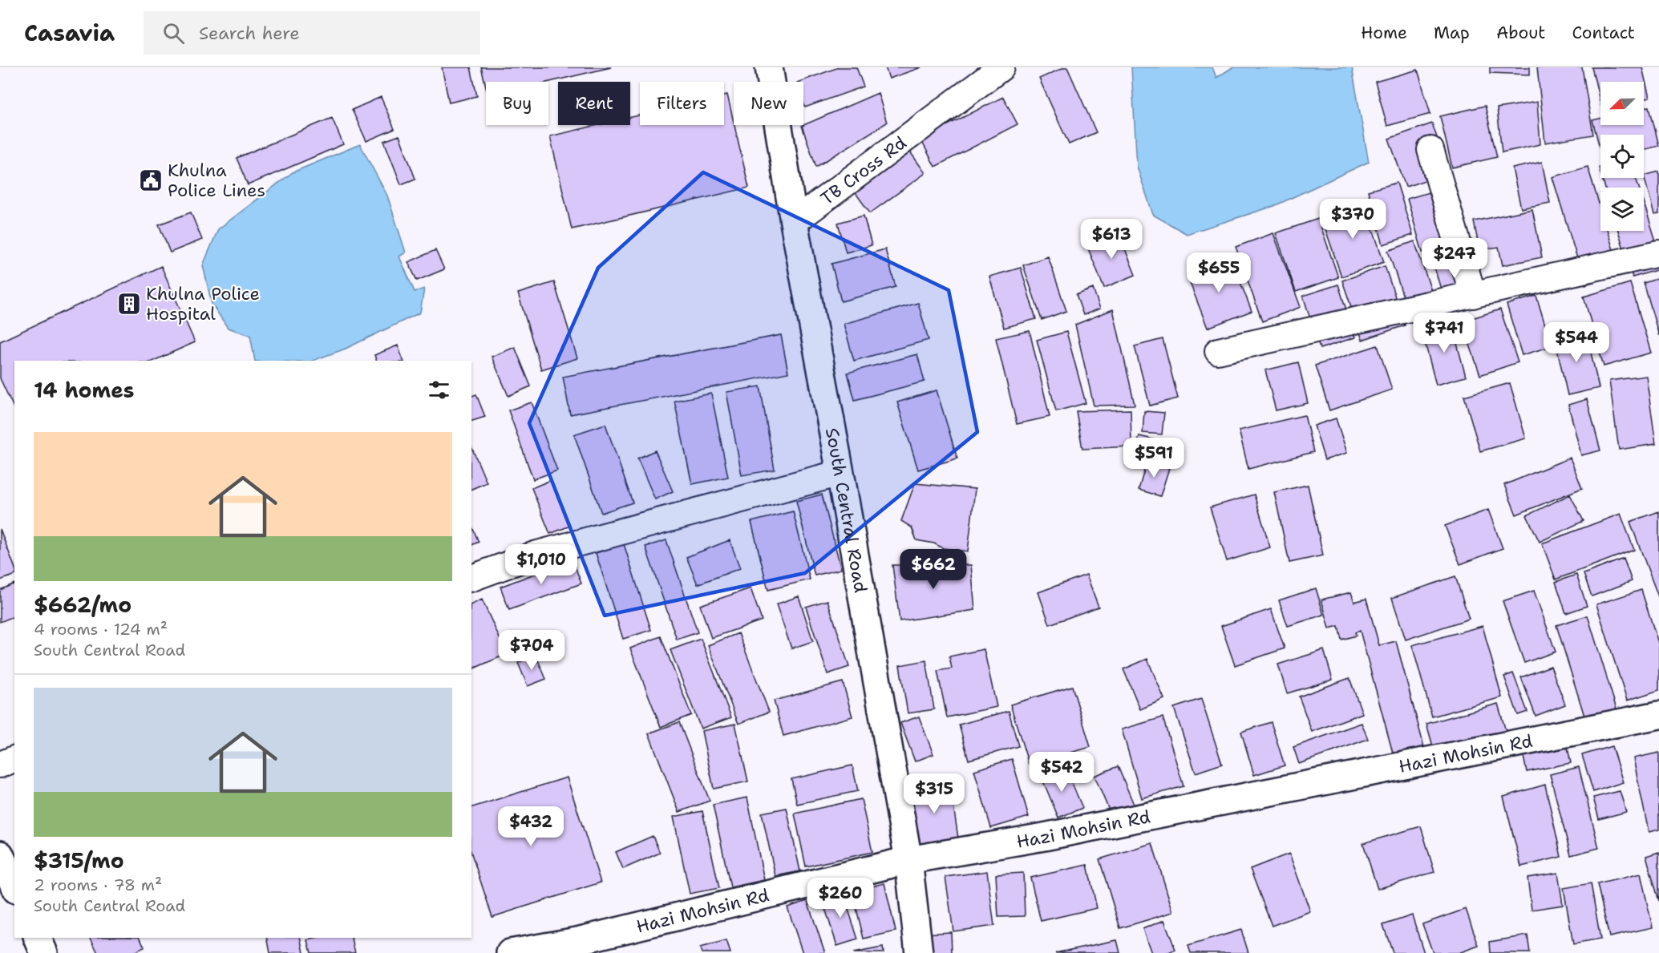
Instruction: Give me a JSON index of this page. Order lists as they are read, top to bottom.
{
  "streets": {
    "street": ["TB Cross Rd", "South Central Road", "Hazi Mohsin Rd"]
  },
  "crossings": [
    ["TB Cross Rd", "South Central Road"],
    ["South Central Road", "Hazi Mohsin Rd"]
  ],
  "places": {
    "public building": ["Khulna Police Lines"],
    "building": ["Khulna Police Hospital"]
  },
  "north": "bottom left",
  "page": {
    "header": "Casavia",
    "search": "Search here",
    "nav": [
      "Home",
      "Map",
      "About",
      "Contact"
    ],
    "chip": [
      "Buy",
      "Rent",
      "Filters",
      "New"
    ],
    "price": [
      "$370",
      "$613",
      "$247",
      "$655",
      "$741",
      "$544",
      "$591",
      "$1,010",
      "$662",
      "$704",
      "$542",
      "$315",
      "$432",
      "$260"
    ],
    "heading": "14 homes",
    "list": [
      {
        "name": "$662/mo",
        "note": "4 rooms · 124 m² · South Central Road"
      },
      {
        "name": "$315/mo",
        "note": "2 rooms · 78 m² · South Central Road"
      }
    ]
  }
}
